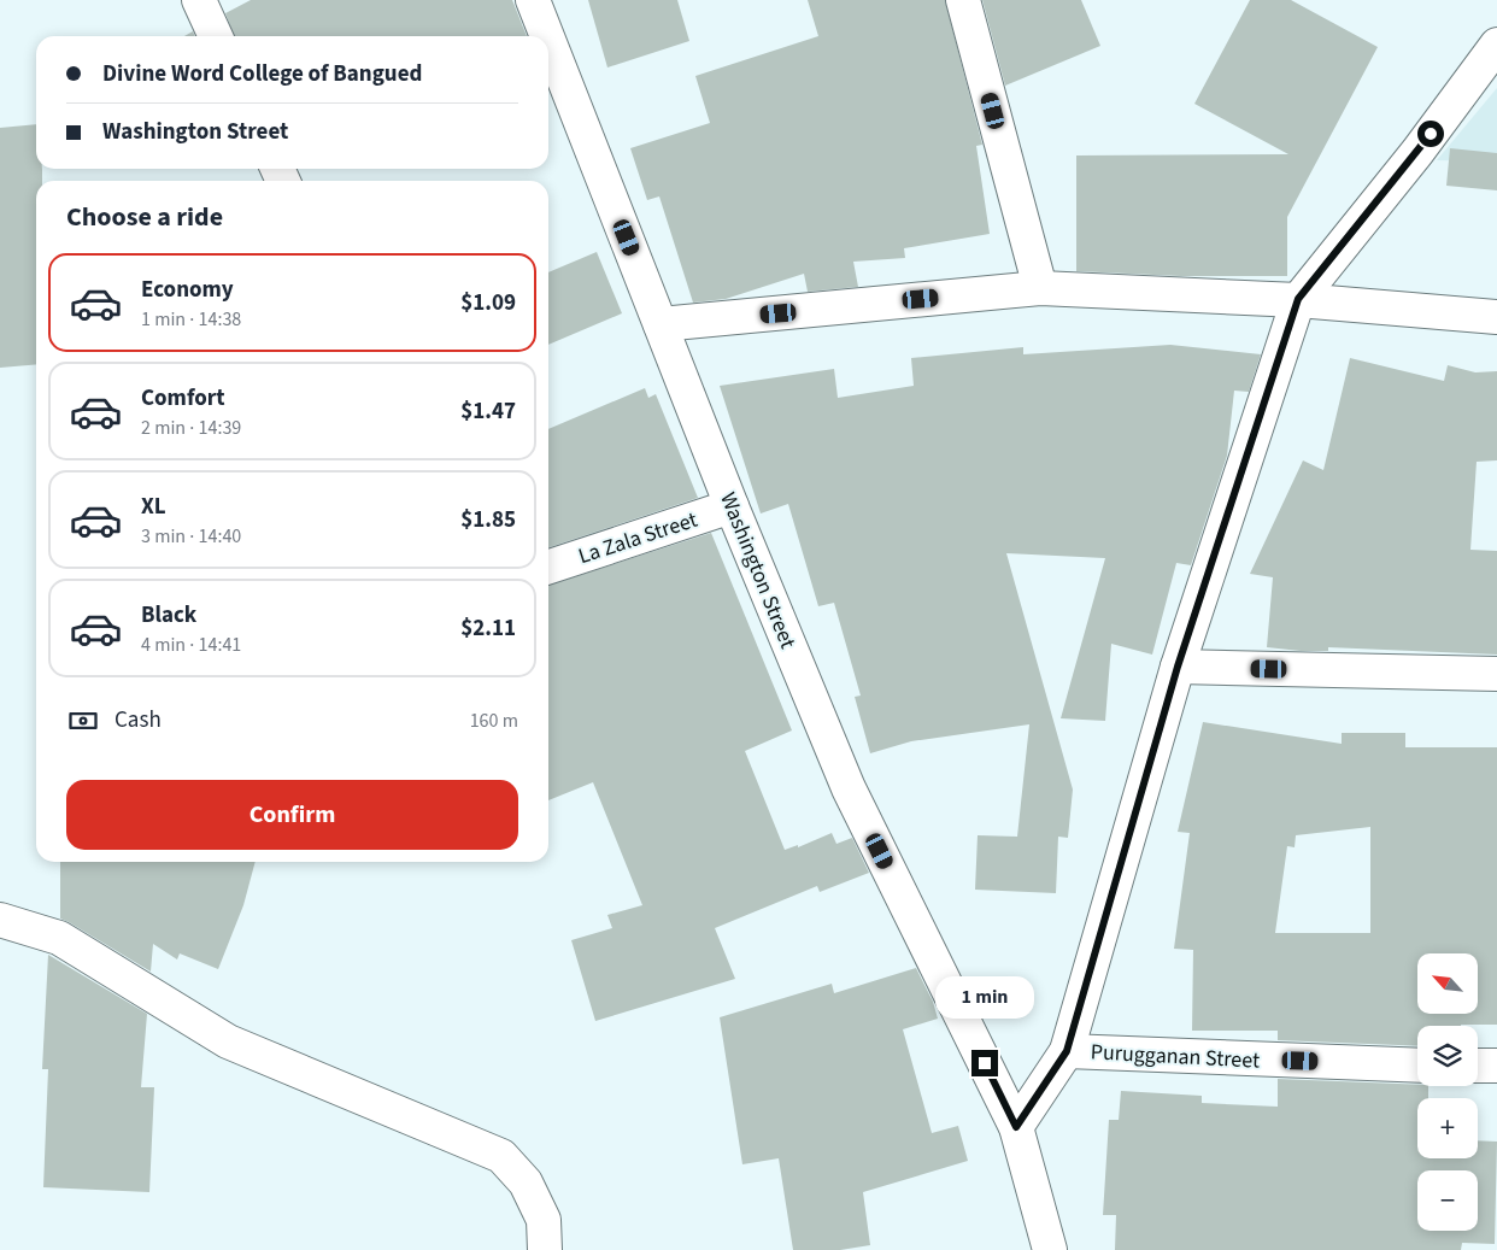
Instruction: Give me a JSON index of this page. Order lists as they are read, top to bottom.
{
  "streets": {
    "street": ["La Zala Street", "Washington Street", "Purugganan Street"]
  },
  "crossings": [
    ["La Zala Street", "Washington Street"]
  ],
  "north": "top left",
  "page": {
    "banner": ["Divine Word College of Bangued", "Washington Street"],
    "heading": "Choose a ride",
    "list": [
      {
        "name": "Economy",
        "note": "1 min · 14:38",
        "value": "$1.09"
      },
      {
        "name": "Comfort",
        "note": "2 min · 14:39",
        "value": "$1.47"
      },
      {
        "name": "XL",
        "note": "3 min · 14:40",
        "value": "$1.85"
      },
      {
        "name": "Black",
        "note": "4 min · 14:41",
        "value": "$2.11"
      }
    ],
    "pay": ["Cash", "160 m"],
    "buttons": "Confirm",
    "map_buttons": ["+", "−"],
    "bubble": "1 min"
  }
}
